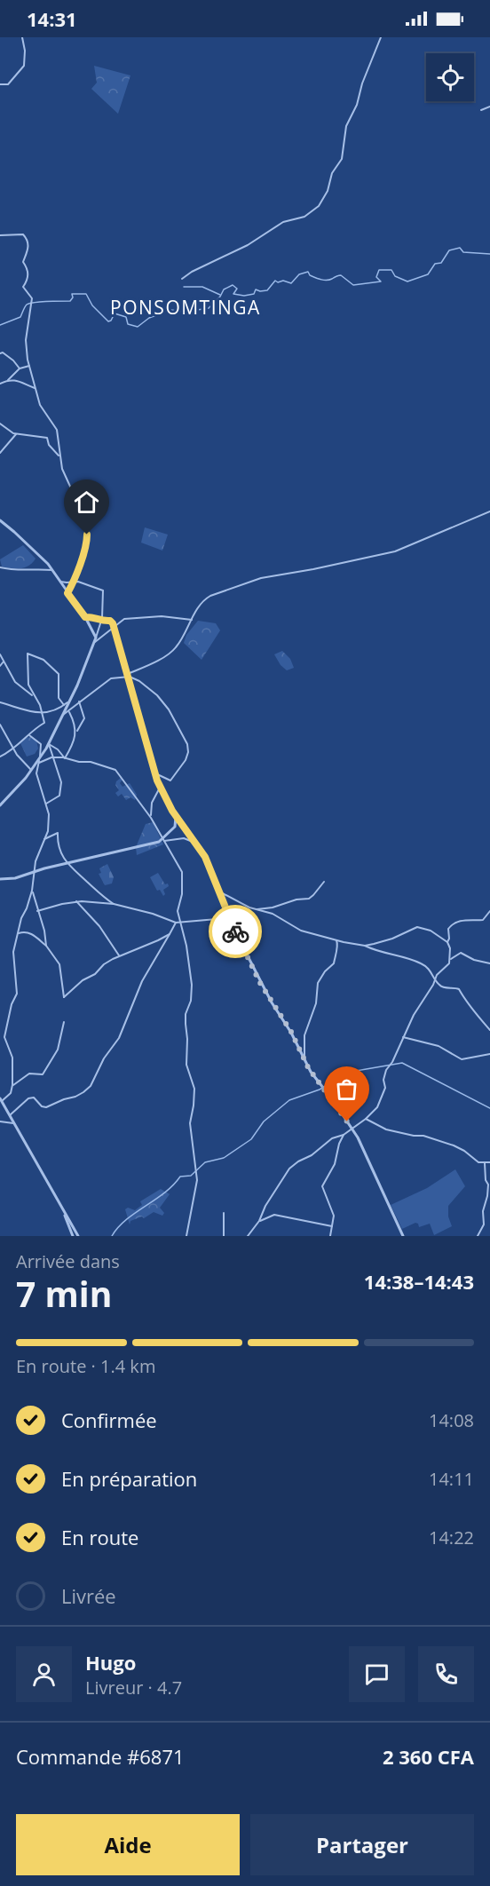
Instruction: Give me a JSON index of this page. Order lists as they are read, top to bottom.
{
  "districts": ["PONSOMTINGA"],
  "page": {
    "status": "14:31",
    "heading": ["7 min", "Arrivée dans", "14:38–14:43"],
    "panel": [
      "Hugo",
      "Livreur · 4.7",
      "Commande #6871",
      "2 360 CFA"
    ],
    "bar": "En route · 1.4 km",
    "list": [
      ["Confirmée", "14:08"],
      ["En préparation", "14:11"],
      ["En route", "14:22"],
      "Livrée"
    ],
    "buttons": ["Aide", "Partager"]
  }
}
